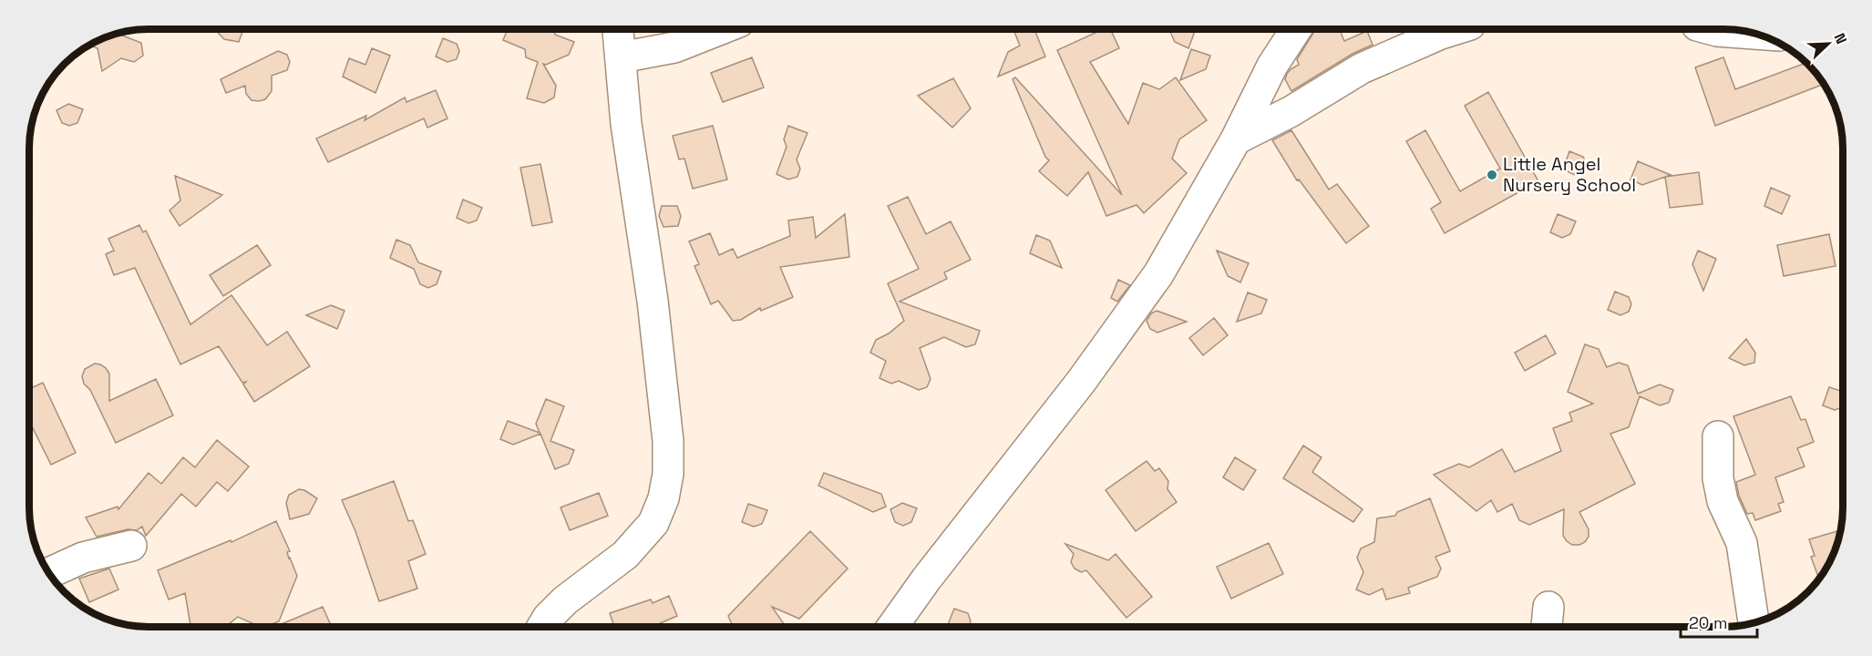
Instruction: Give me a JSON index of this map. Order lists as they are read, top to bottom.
{
  "places": ["Little Angel Nursery School"],
  "scale_bar": "20 m",
  "north": "top right"
}
